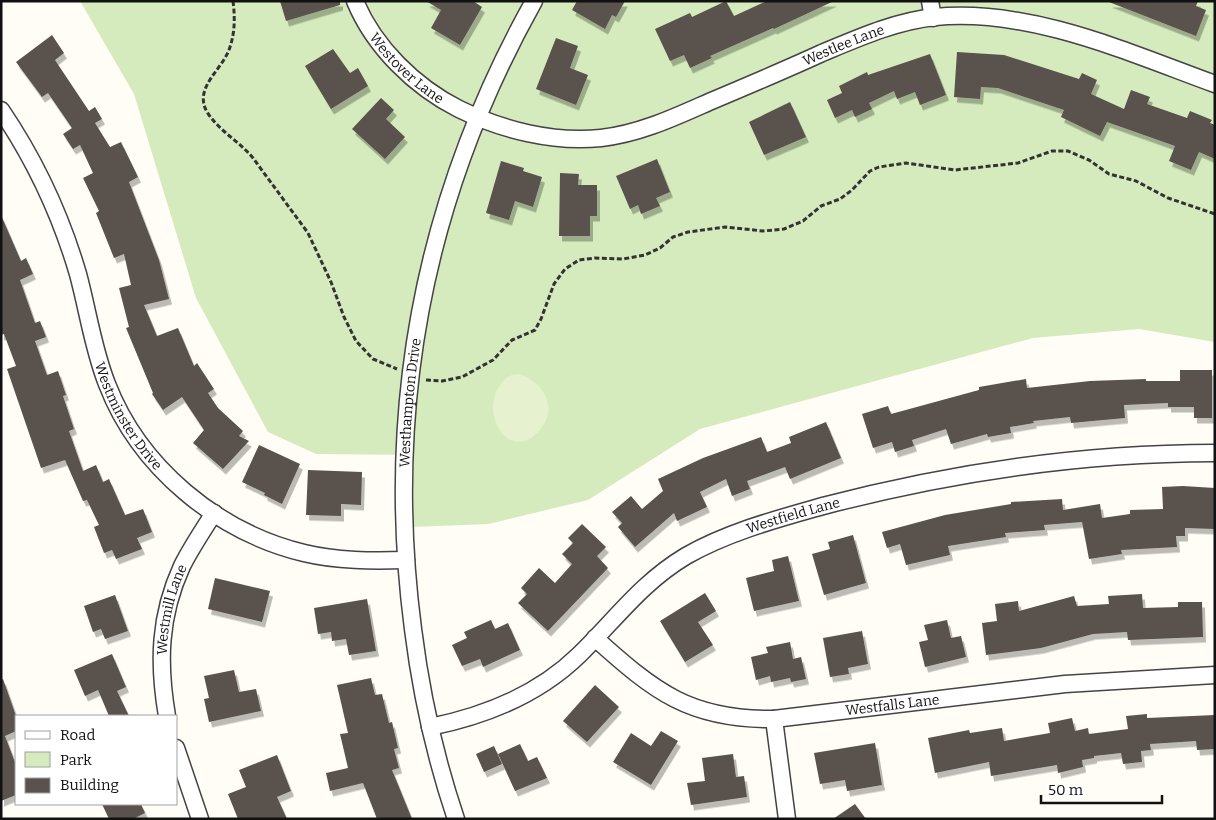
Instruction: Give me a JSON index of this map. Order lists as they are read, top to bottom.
{
  "streets": {
    "street": [
      "Westlee Lane",
      "Westover Lane",
      "Westhampton Drive",
      "Westminster Drive",
      "Westfield Lane",
      "Westmill Lane",
      "Westfalls Lane"
    ]
  },
  "crossings": [
    ["Westlee Lane", "Westover Lane"],
    ["Westlee Lane", "Westhampton Drive"],
    ["Westover Lane", "Westhampton Drive"],
    ["Westhampton Drive", "Westminster Drive"],
    ["Westhampton Drive", "Westfield Lane"],
    ["Westminster Drive", "Westmill Lane"],
    ["Westfield Lane", "Westfalls Lane"]
  ],
  "legend": ["Road", "Park", "Building"],
  "scale_bar": "50 m"
}
